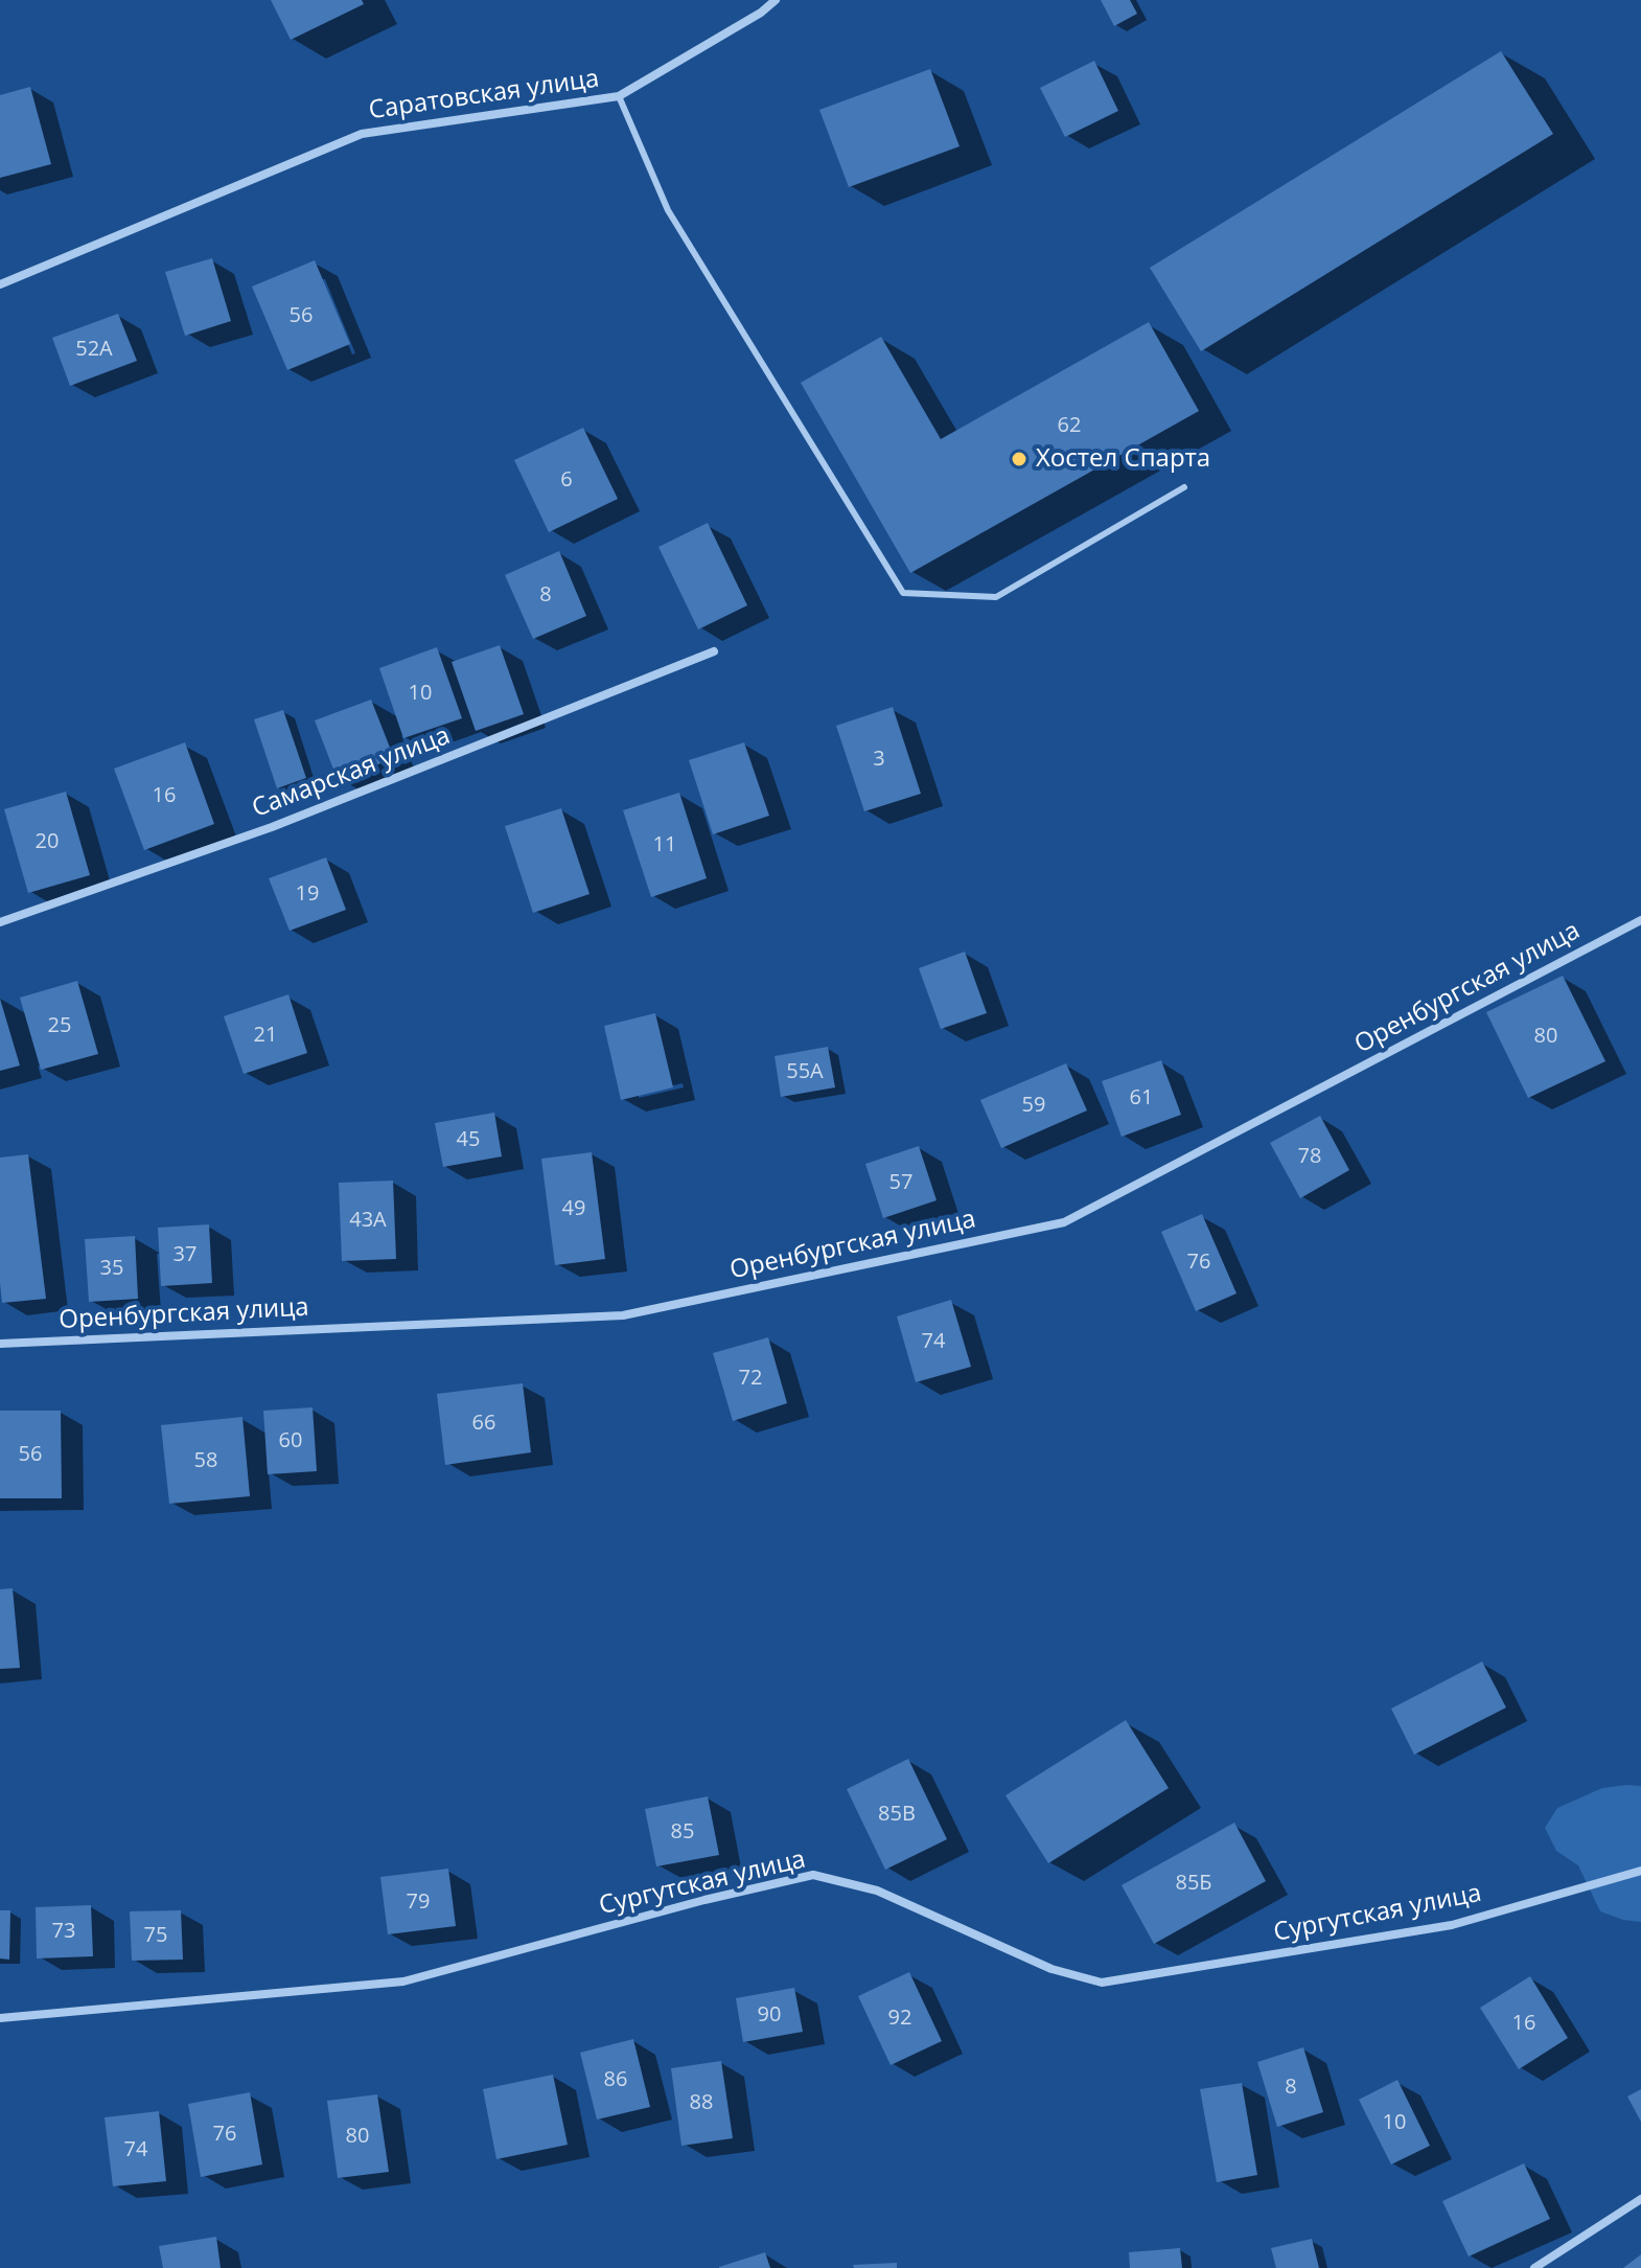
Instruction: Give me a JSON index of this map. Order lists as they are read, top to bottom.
{
  "streets": {
    "street": [
      "Саратовская улица",
      "Самарская улица",
      "Оренбургская улица",
      "Сургутская улица"
    ]
  },
  "places": ["Хостел Спарта"],
  "house_numbers": [
    "56",
    "52А",
    "62",
    "6",
    "8",
    "10",
    "3",
    "16",
    "20",
    "11",
    "19",
    "25",
    "21",
    "80",
    "55А",
    "61",
    "59",
    "45",
    "78",
    "57",
    "49",
    "43А",
    "37",
    "76",
    "35",
    "74",
    "72",
    "66",
    "60",
    "56",
    "58",
    "85В",
    "85",
    "85Б",
    "79",
    "73",
    "75",
    "90",
    "92",
    "16",
    "86",
    "8",
    "88",
    "10",
    "76",
    "80",
    "74"
  ]
}
